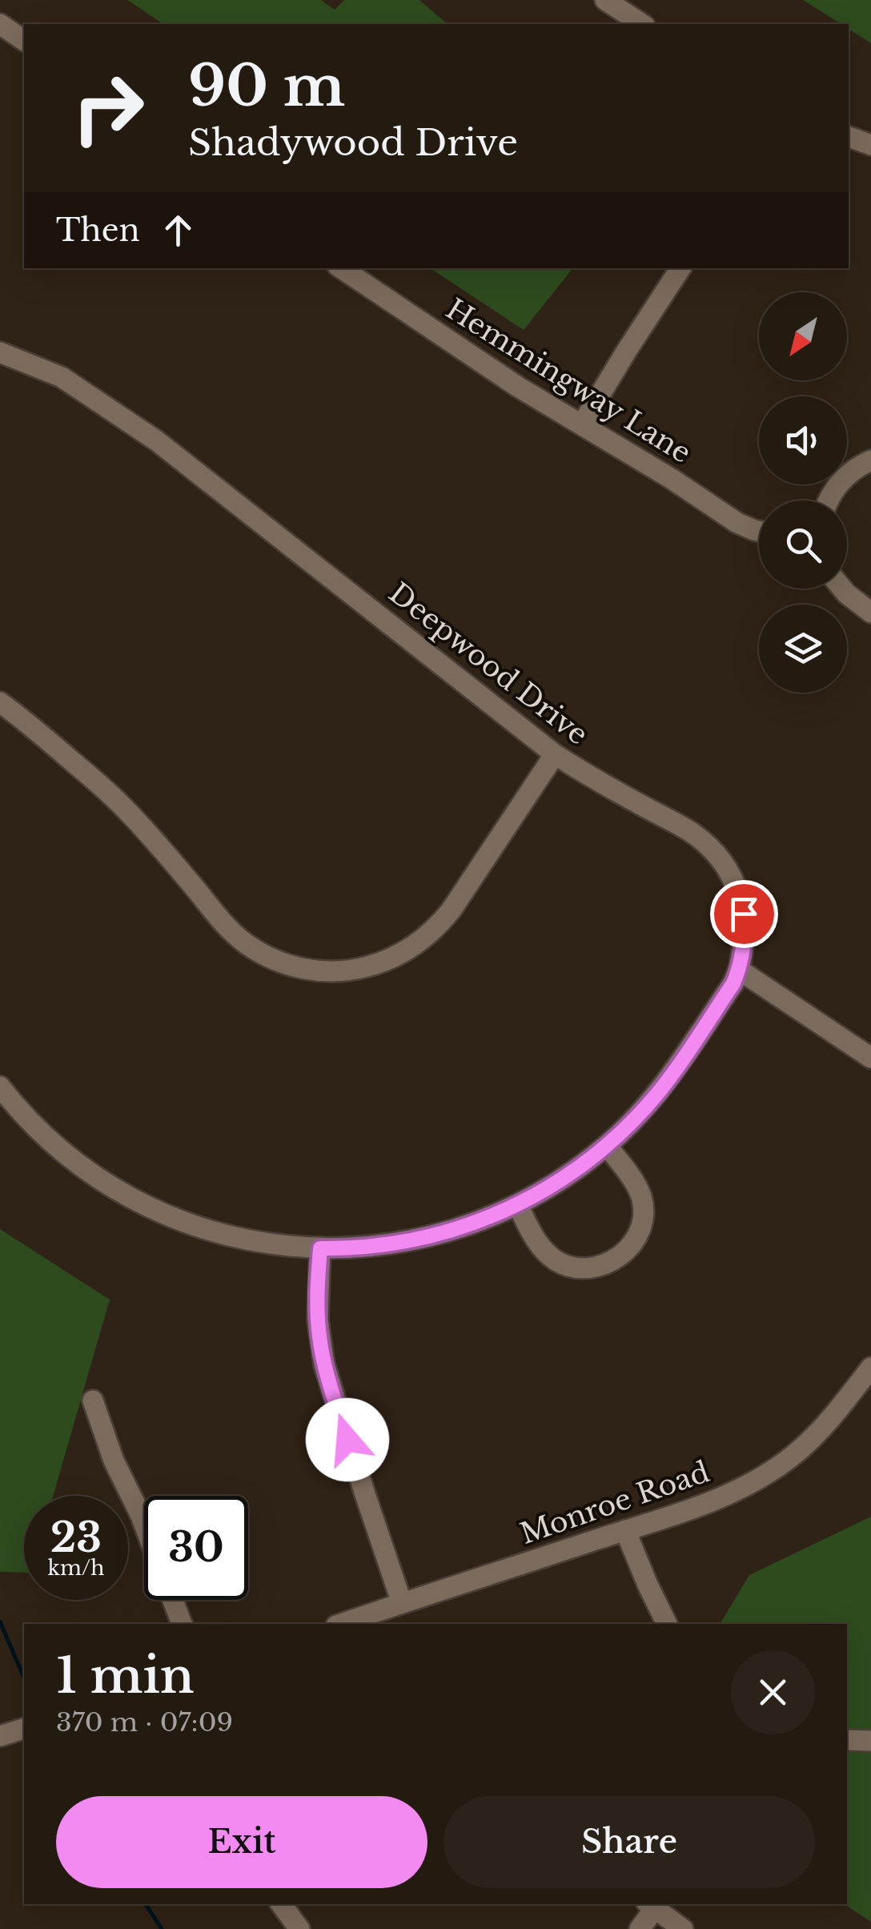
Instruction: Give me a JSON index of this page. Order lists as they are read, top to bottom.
{
  "streets": {
    "street": ["Hemmingway Lane", "Deepwood Drive", "Monroe Road"]
  },
  "north": "bottom left",
  "page": {
    "turn": ["90 m", "Shadywood Drive"],
    "then": "Then",
    "speed": "23 km/h",
    "limit": "30",
    "heading": ["1 min", "370 m · 07:09"],
    "buttons": ["Exit", "Share"]
  }
}
